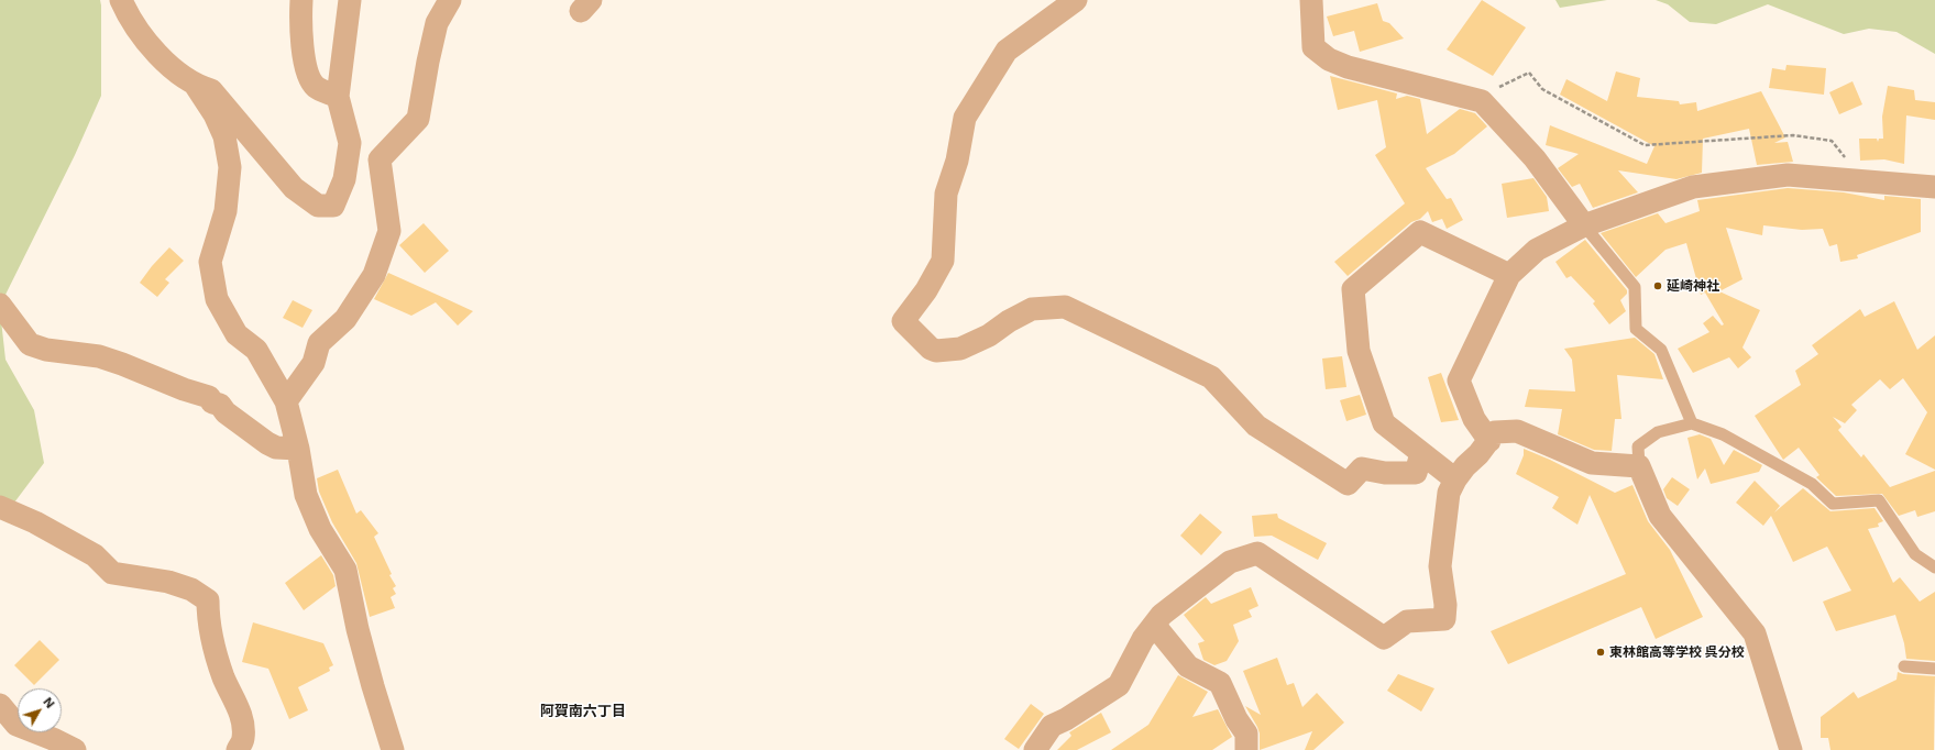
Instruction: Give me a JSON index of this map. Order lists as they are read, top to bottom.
{
  "districts": ["阿賀南六丁目"],
  "places": ["延崎神社", "東林館高等学校 呉分校"],
  "north": "top right"
}
